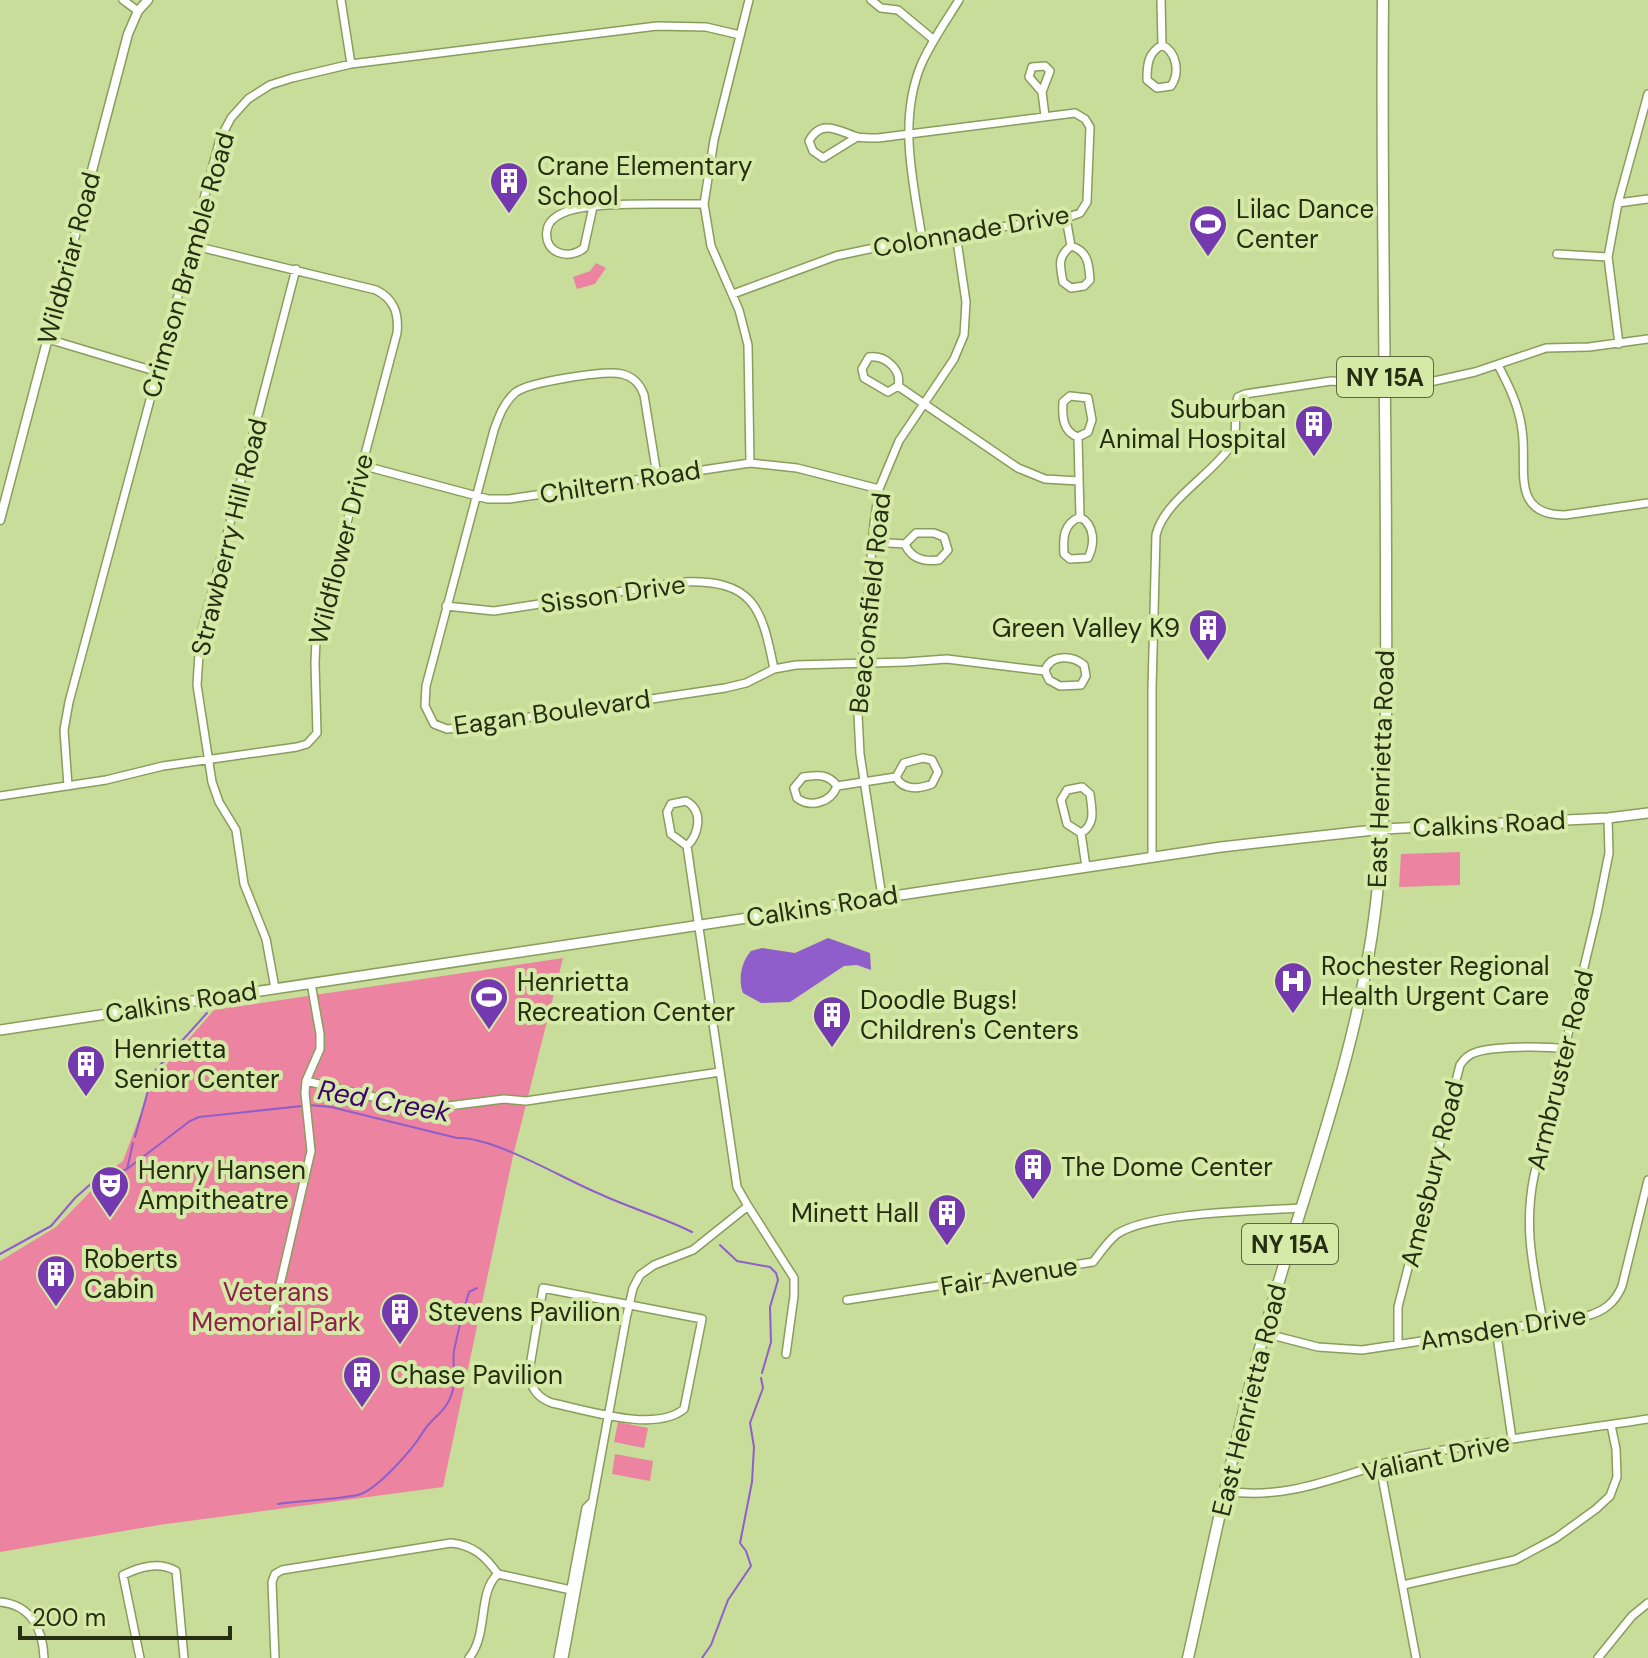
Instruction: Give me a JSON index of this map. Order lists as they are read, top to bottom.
{
  "streets": {
    "main road": ["NY 15A", "East Henrietta Road", "Calkins Road"],
    "street": [
      "Colonnade Drive",
      "Wildbriar Road",
      "Crimson Bramble Road",
      "Chiltern Road",
      "Strawberry Hill Road",
      "Wildflower Drive",
      "Sisson Drive",
      "Beaconsfield Road",
      "Eagan Boulevard",
      "Armbruster Road",
      "Amesbury Road",
      "Fair Avenue",
      "Amsden Drive",
      "Valiant Drive"
    ]
  },
  "crossings": [
    ["Colonnade Drive", "Beaconsfield Road"],
    ["Crimson Bramble Road", "Wildflower Drive"],
    ["Chiltern Road", "Wildflower Drive"],
    ["Chiltern Road", "Beaconsfield Road"],
    ["Chiltern Road", "Eagan Boulevard"],
    ["Strawberry Hill Road", "Wildflower Drive"],
    ["Strawberry Hill Road", "Calkins Road"],
    ["Sisson Drive", "Eagan Boulevard"],
    ["Beaconsfield Road", "Eagan Boulevard"],
    ["Beaconsfield Road", "Calkins Road"],
    ["East Henrietta Road", "Calkins Road"],
    ["East Henrietta Road", "Fair Avenue"],
    ["East Henrietta Road", "Amsden Drive"],
    ["East Henrietta Road", "Valiant Drive"],
    ["Calkins Road", "Armbruster Road"],
    ["Armbruster Road", "Amesbury Road"],
    ["Armbruster Road", "Amsden Drive"],
    ["Amesbury Road", "Amsden Drive"]
  ],
  "water": ["Red Creek"],
  "parks": ["Veterans Memorial Park"],
  "places": {
    "building": [
      "Crane Elementary School",
      "Suburban Animal Hospital",
      "Green Valley K9",
      "Doodle Bugs! Children's Centers",
      "Henrietta Senior Center",
      "The Dome Center",
      "Minett Hall",
      "Roberts Cabin",
      "Stevens Pavilion",
      "Chase Pavilion"
    ],
    "sports": ["Lilac Dance Center", "Henrietta Recreation Center"],
    "hospital": ["Rochester Regional Health Urgent Care"],
    "theatre": ["Henry Hansen Ampitheatre"]
  },
  "scale_bar": "200 m"
}
